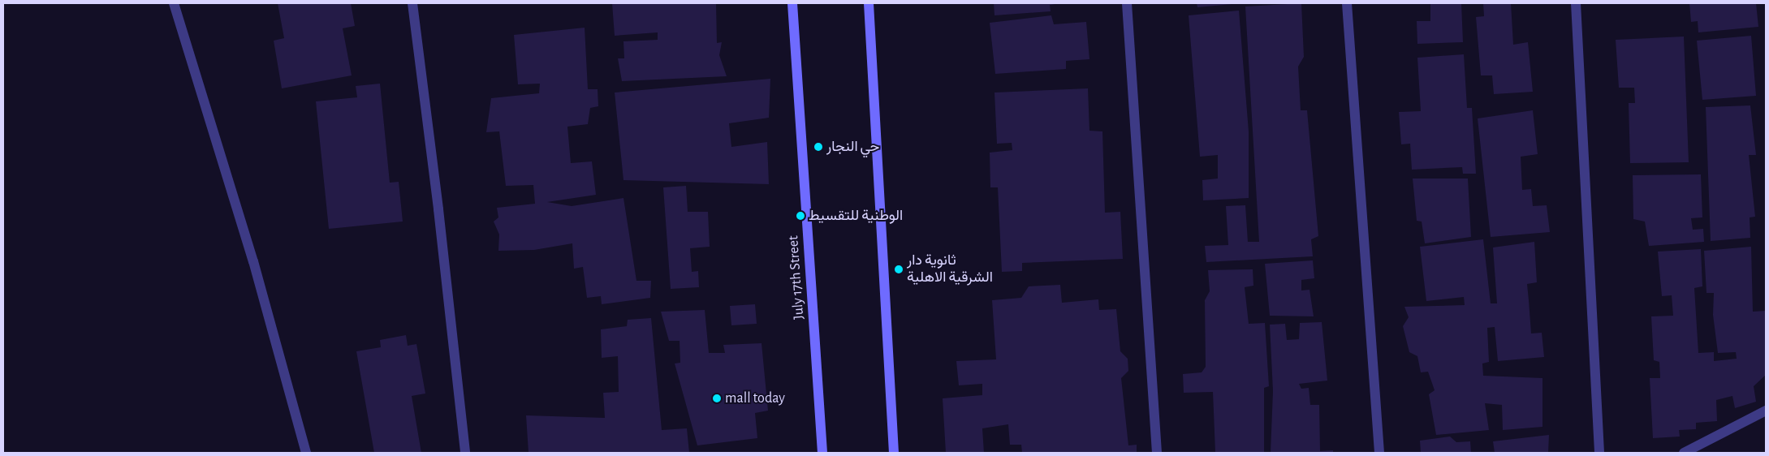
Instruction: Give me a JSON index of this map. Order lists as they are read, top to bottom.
{
  "streets": {
    "main road": ["July 17th Street"]
  },
  "places": [
    "حي النجار",
    "الوطنية للتقسيط",
    "ثانوية دار الشرقية الاهلية",
    "mall today"
  ]
}
